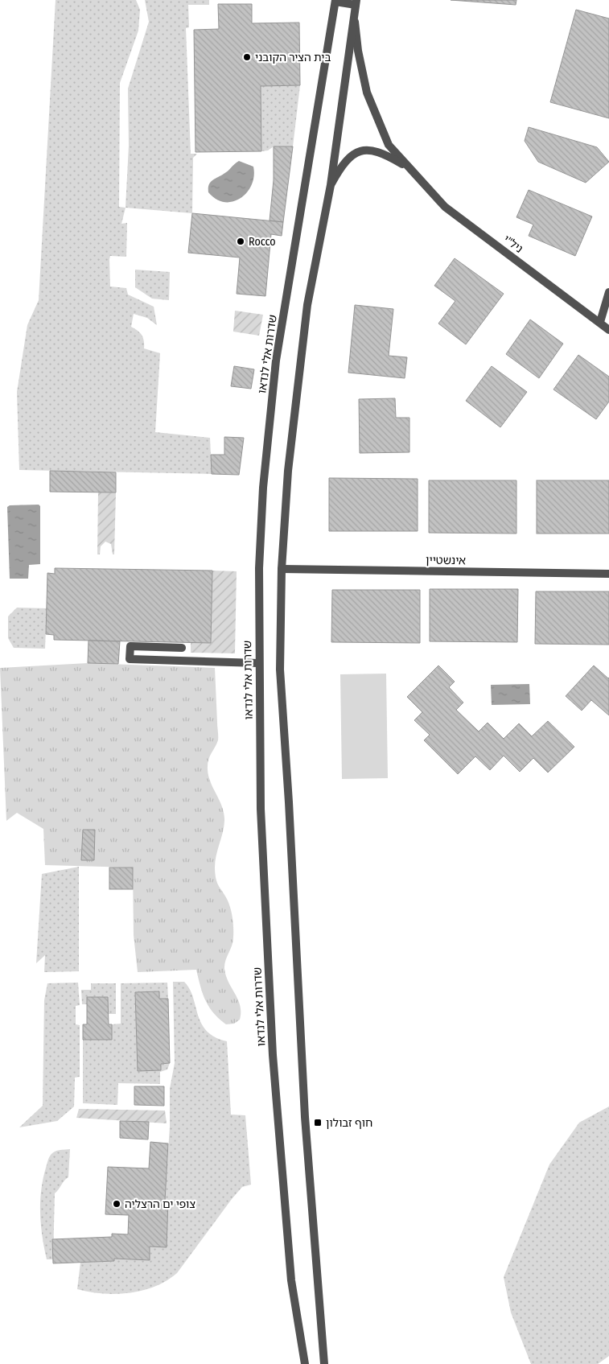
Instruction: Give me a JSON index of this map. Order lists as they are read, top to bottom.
{
  "streets": {
    "street": ["ניל\"י", "שדרות אלי לנדאו", "אינשטיין"]
  },
  "places": {
    "other": ["בית הציר הקובני", "Rocco", "צופי ים הרצליה"],
    "transit": ["חוף זבולון"]
  }
}
